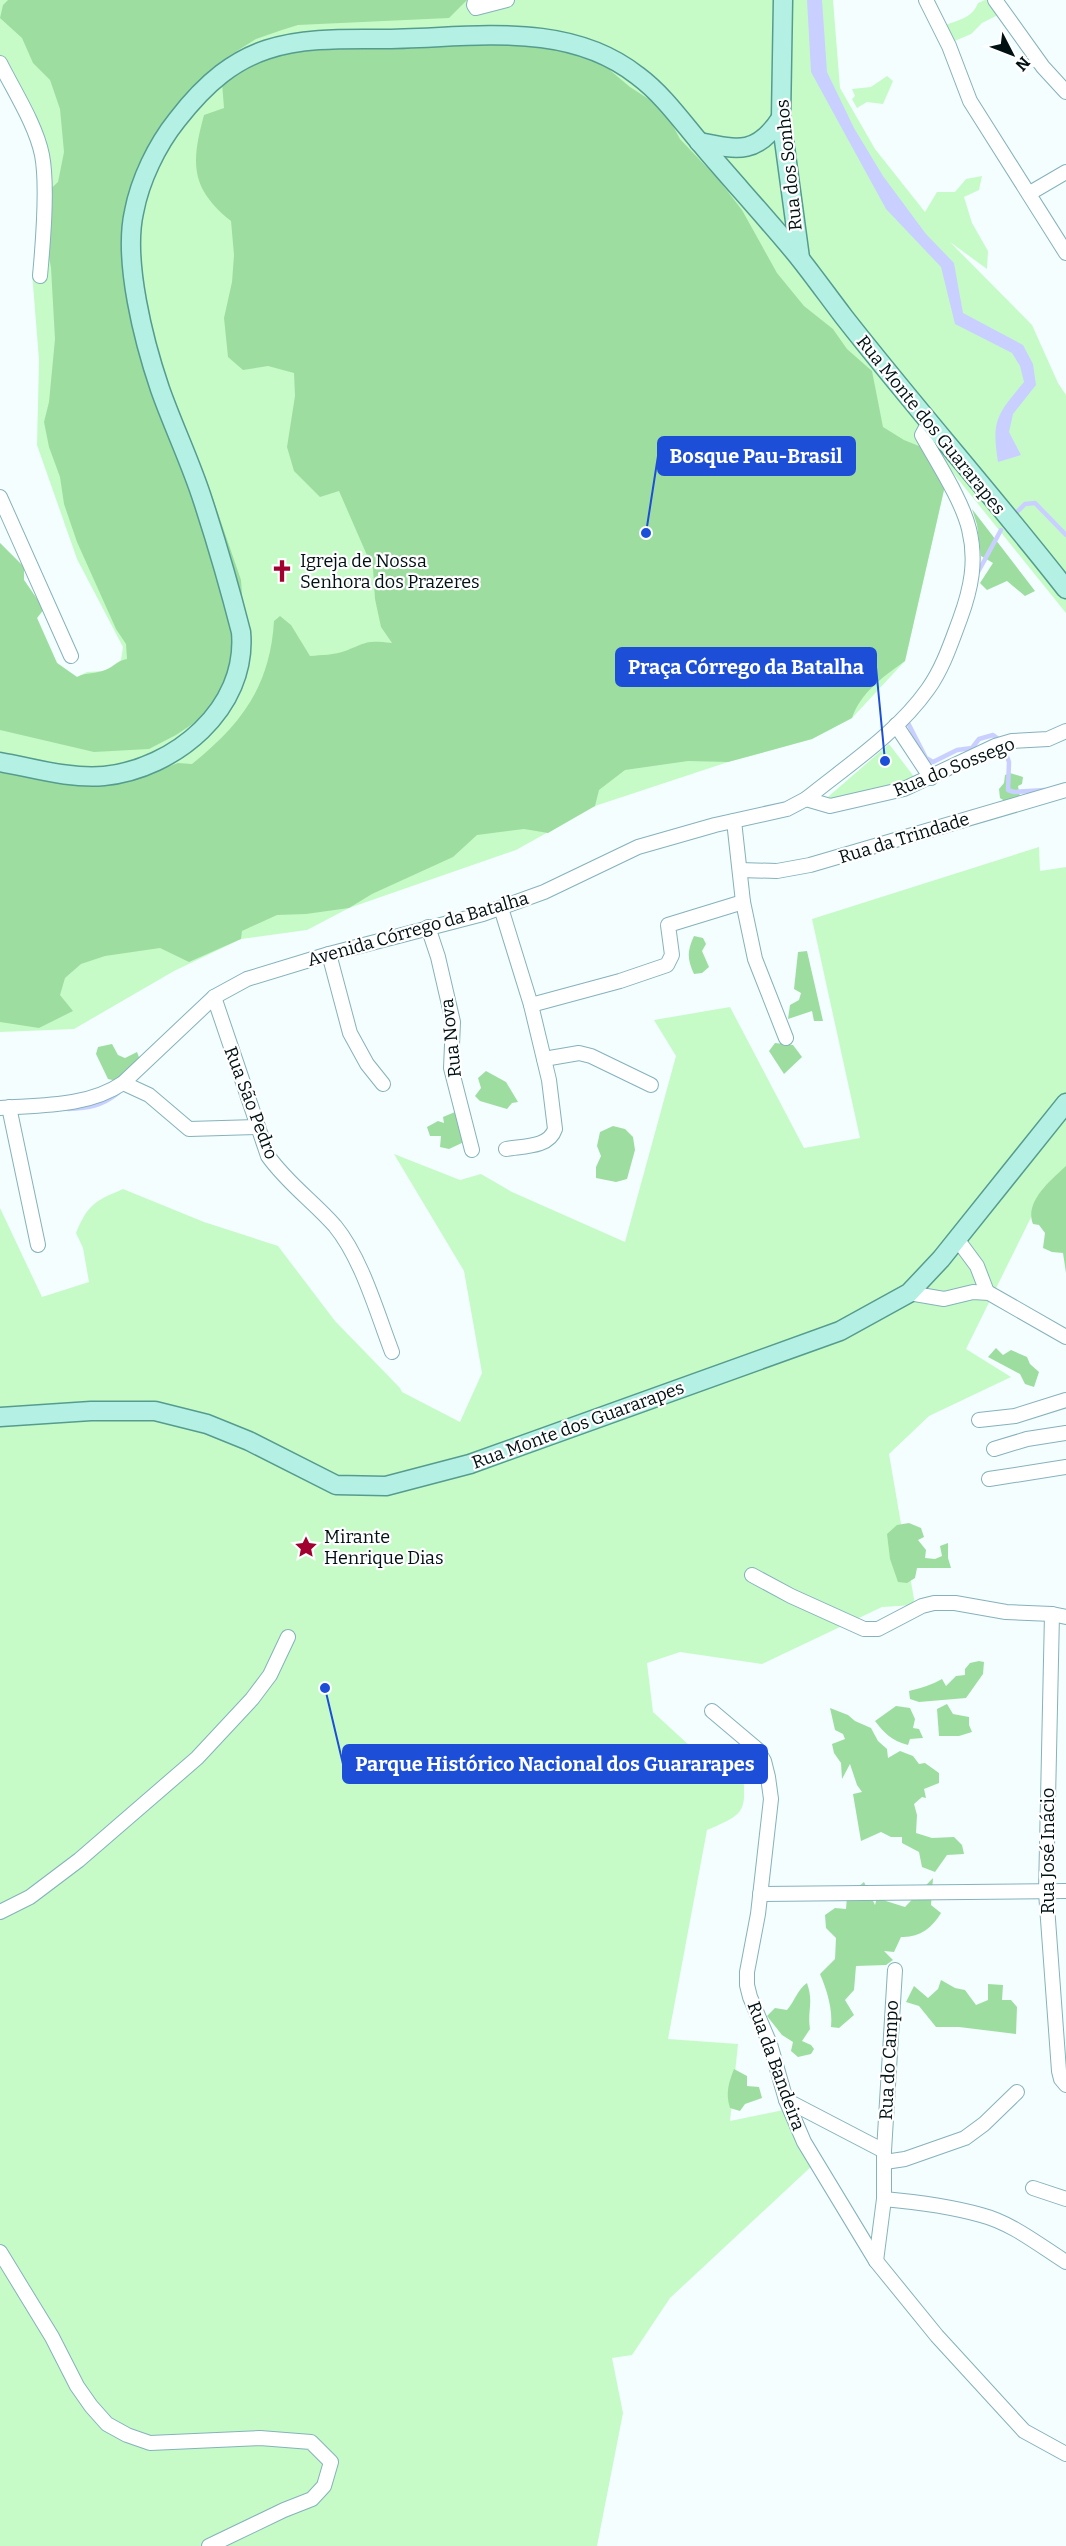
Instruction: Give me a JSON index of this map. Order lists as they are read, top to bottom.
{
  "streets": {
    "main road": ["Rua dos Sonhos", "Rua Monte dos Guararapes"],
    "street": [
      "Rua do Sossego",
      "Rua da Trindade",
      "Avenida Córrego da Batalha",
      "Rua Nova",
      "Rua São Pedro",
      "Rua José Inácio",
      "Rua do Campo",
      "Rua da Bandeira"
    ]
  },
  "crossings": [
    ["Rua dos Sonhos", "Rua Monte dos Guararapes"],
    ["Rua Monte dos Guararapes", "Avenida Córrego da Batalha"],
    ["Rua do Sossego", "Avenida Córrego da Batalha"],
    ["Avenida Córrego da Batalha", "Rua Nova"],
    ["Avenida Córrego da Batalha", "Rua São Pedro"],
    ["Rua do Campo", "Rua da Bandeira"]
  ],
  "places": {
    "other": ["Bosque Pau-Brasil", "Praça Córrego da Batalha", "Parque Histórico Nacional dos Guararapes"],
    "church": ["Igreja de Nossa Senhora dos Prazeres"],
    "place": ["Mirante Henrique Dias"]
  },
  "north": "bottom right"
}
